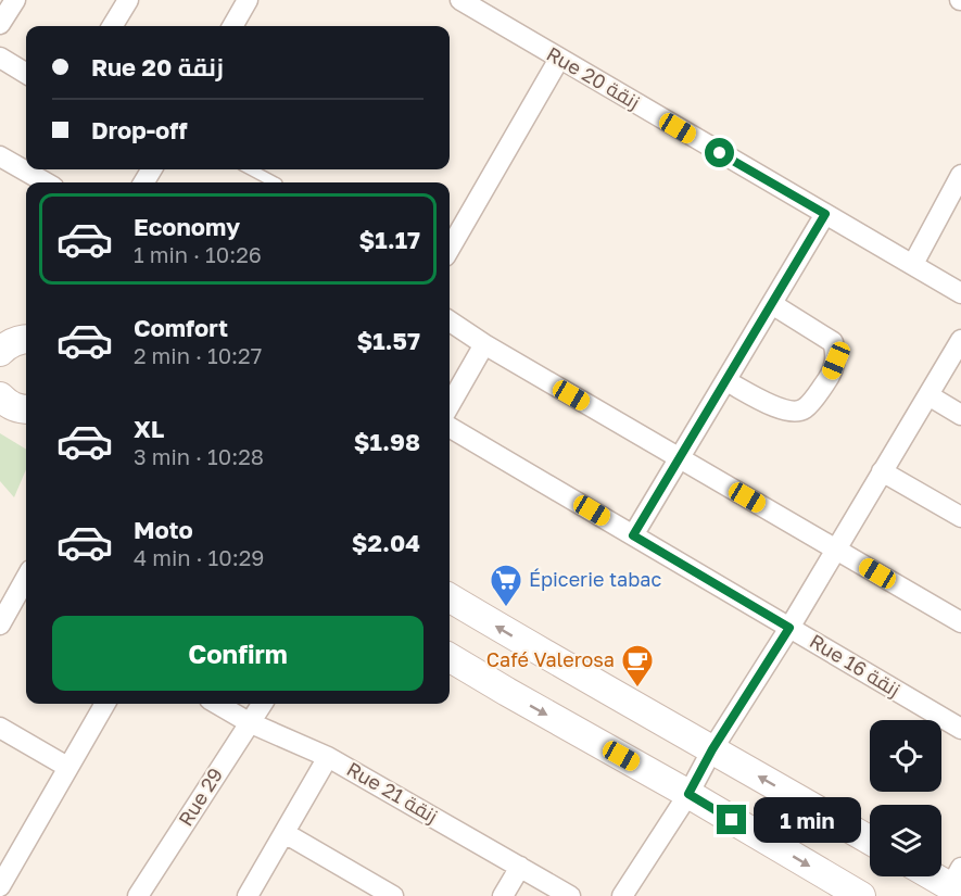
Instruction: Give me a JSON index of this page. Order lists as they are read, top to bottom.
{
  "streets": {
    "street": [
      "Rue 20 زنقة",
      "Rue 16 زنقة",
      "Rue 21 زنقة",
      "Rue 29"
    ]
  },
  "crossings": [
    ["Rue 21 زنقة", "Rue 29"]
  ],
  "places": {
    "supermarket": ["Épicerie tabac"],
    "cafe": ["Café Valerosa"]
  },
  "page": {
    "banner": ["Rue 20 زنقة", "Drop-off"],
    "list": [
      {
        "name": "Economy",
        "note": "1 min · 10:26",
        "value": "$1.17"
      },
      {
        "name": "Comfort",
        "note": "2 min · 10:27",
        "value": "$1.57"
      },
      {
        "name": "XL",
        "note": "3 min · 10:28",
        "value": "$1.98"
      },
      {
        "name": "Moto",
        "note": "4 min · 10:29",
        "value": "$2.04"
      }
    ],
    "buttons": "Confirm",
    "bubble": "1 min"
  }
}
